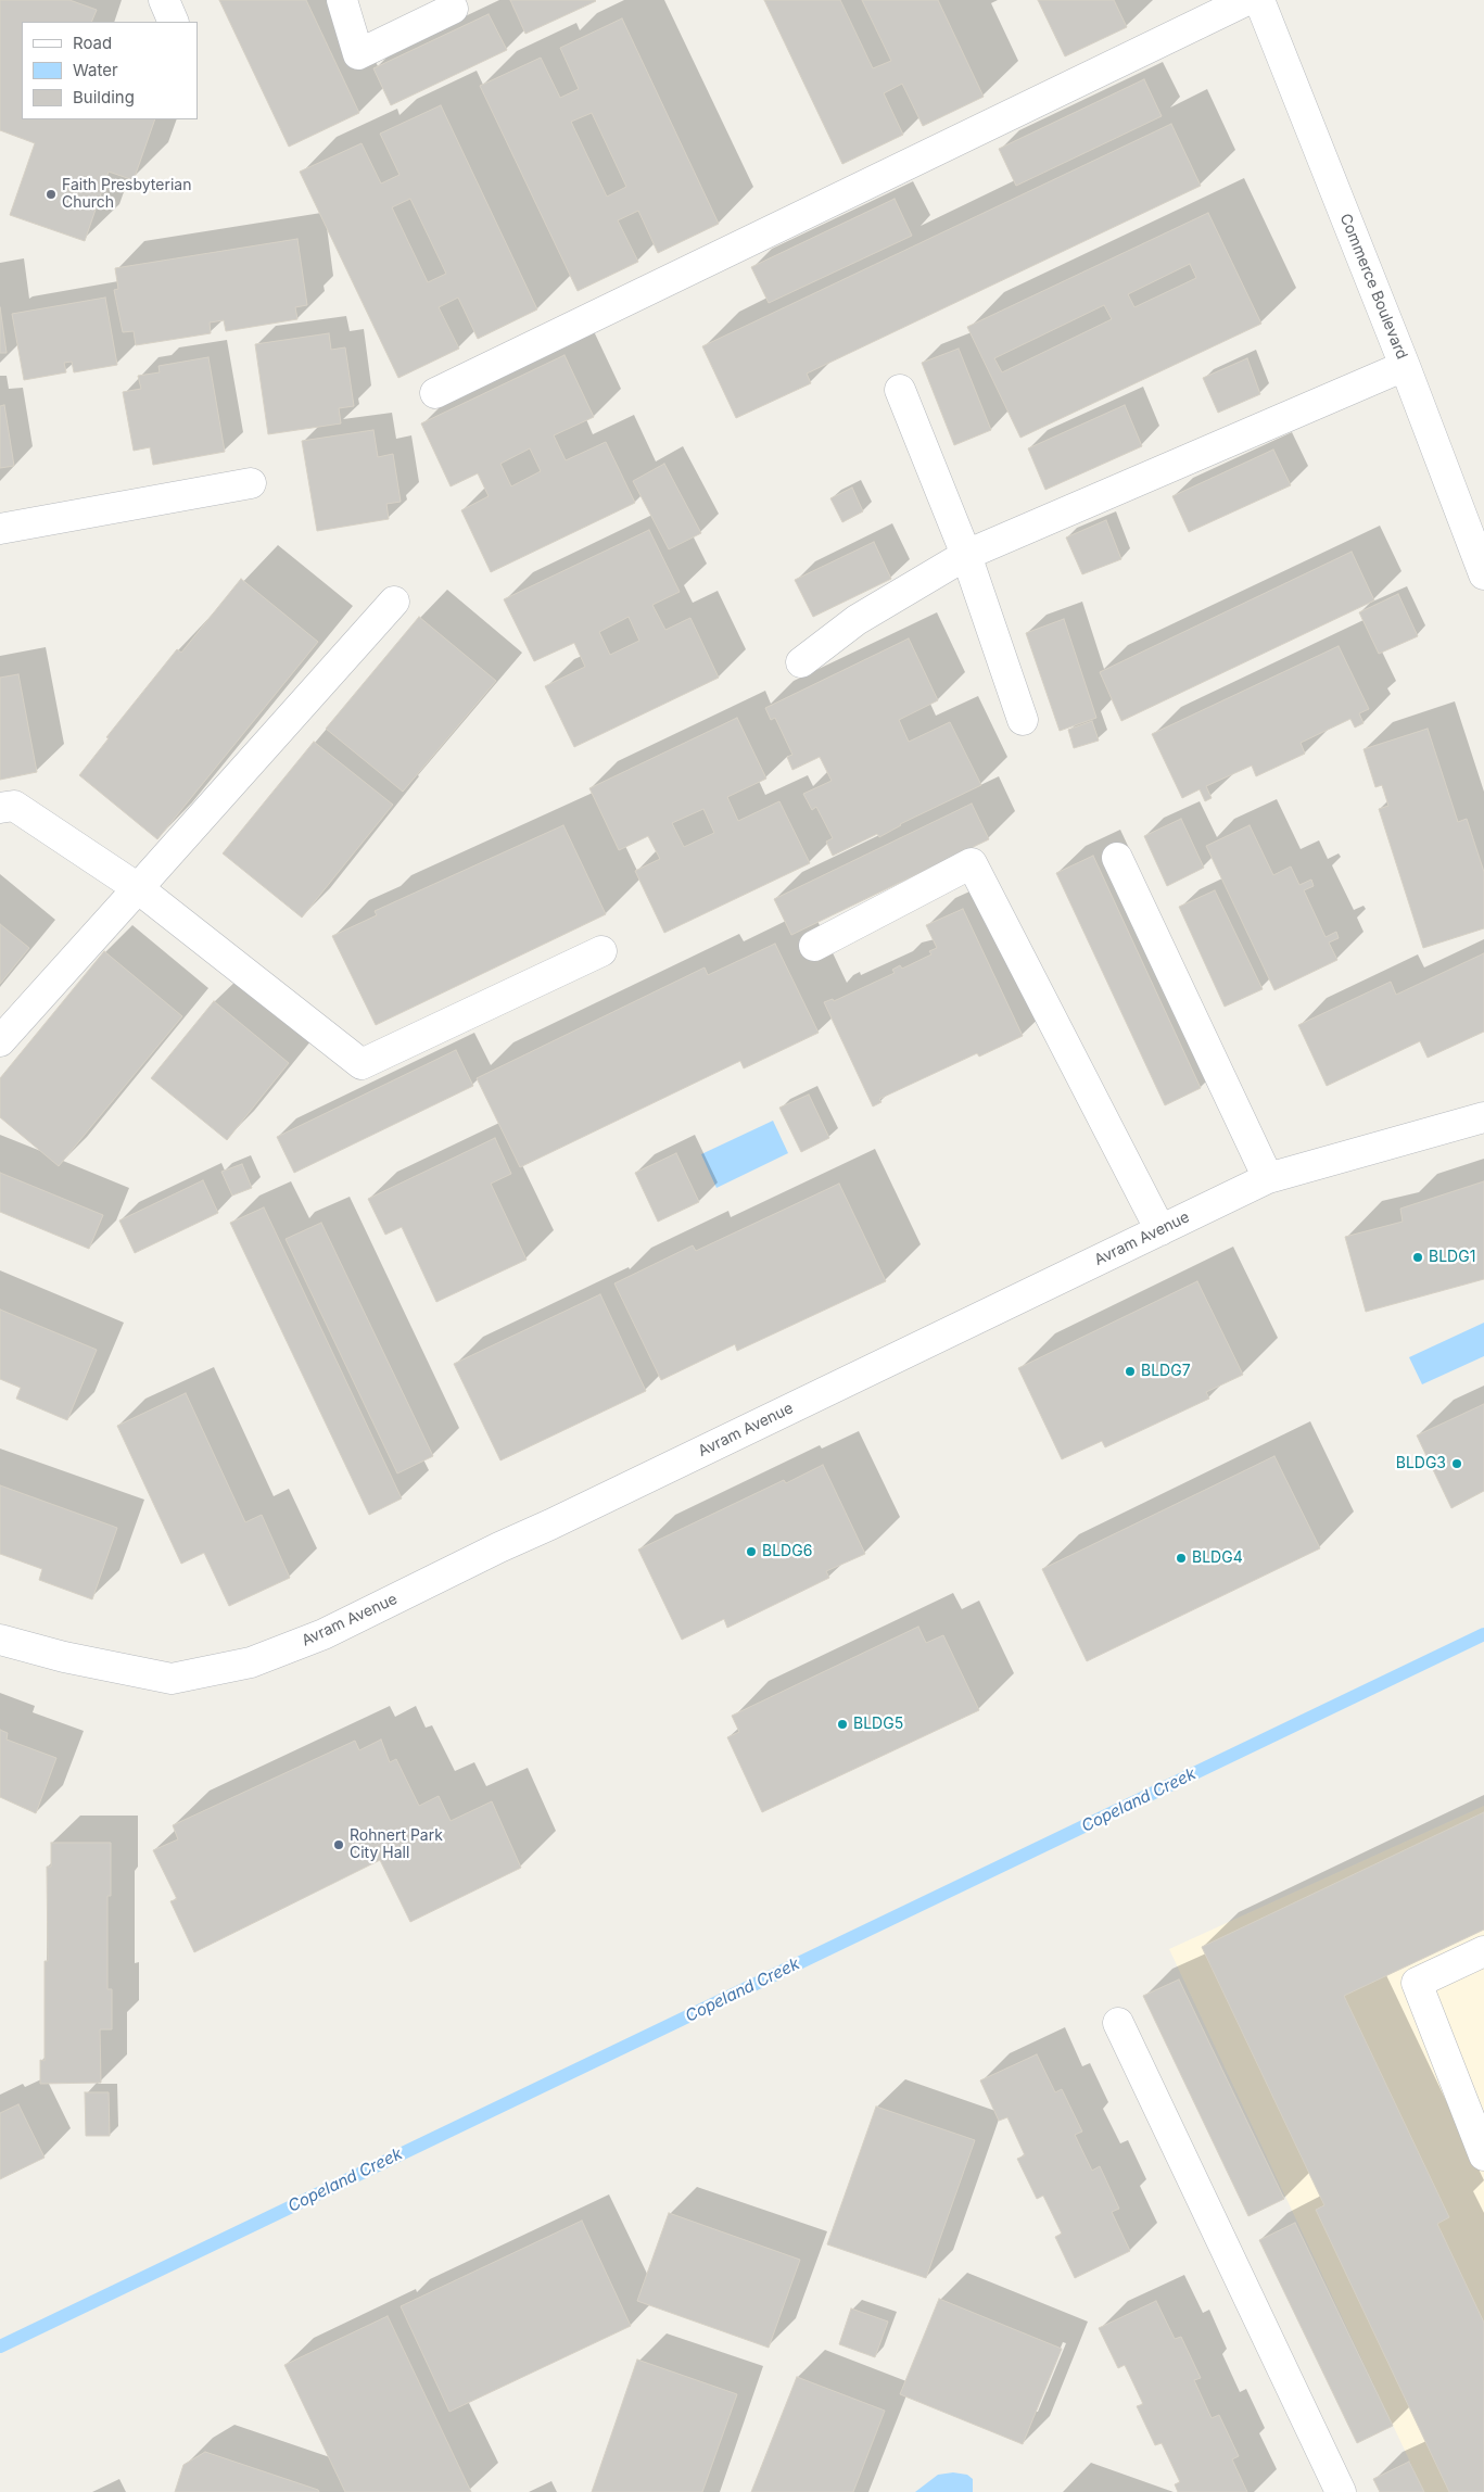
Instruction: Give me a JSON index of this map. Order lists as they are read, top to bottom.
{
  "streets": {
    "street": ["Commerce Boulevard", "Avram Avenue"]
  },
  "water": ["Copeland Creek"],
  "places": [
    "Faith Presbyterian Church",
    "BLDG1",
    "BLDG7",
    "BLDG3",
    "BLDG6",
    "BLDG4",
    "BLDG5",
    "Rohnert Park City Hall"
  ],
  "legend": ["Road", "Water", "Building"]
}
